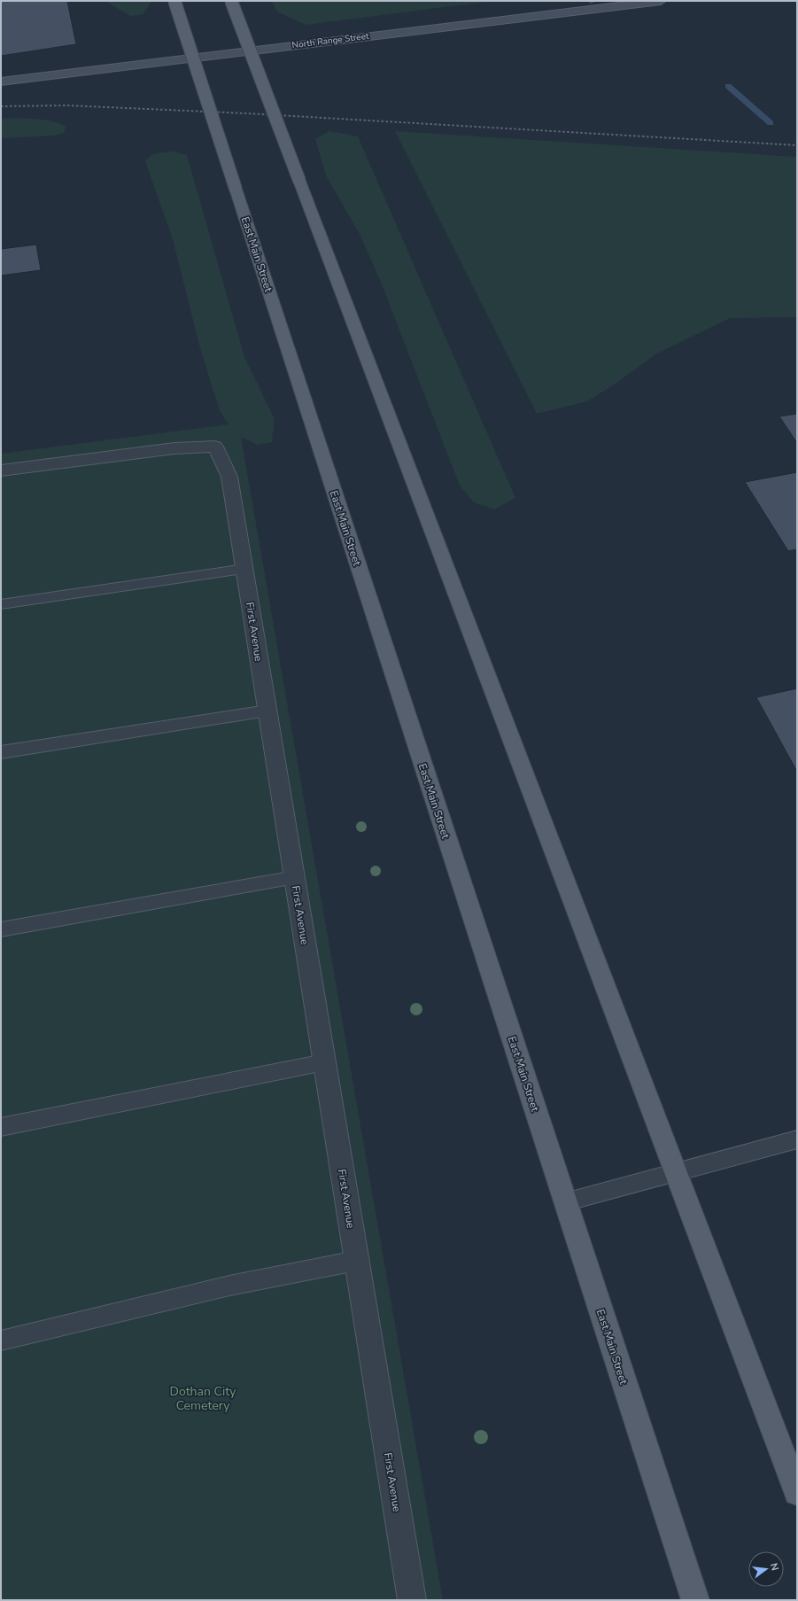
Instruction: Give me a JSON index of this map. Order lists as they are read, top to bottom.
{
  "streets": {
    "main road": ["East Main Street"],
    "street": ["North Range Street", "First Avenue"]
  },
  "parks": ["Dothan City Cemetery"],
  "north": "right"
}
